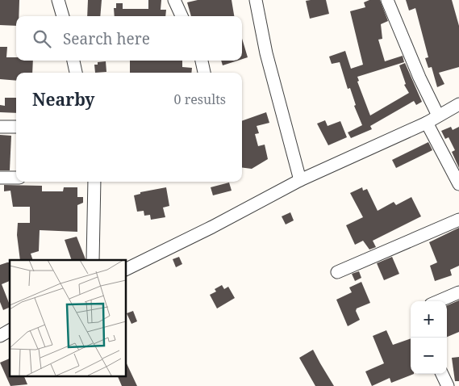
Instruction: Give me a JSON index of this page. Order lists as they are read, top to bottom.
{
  "page": {
    "search": "Search here",
    "heading": ["Nearby", "0 results"],
    "map_buttons": ["+", "−"]
  }
}
